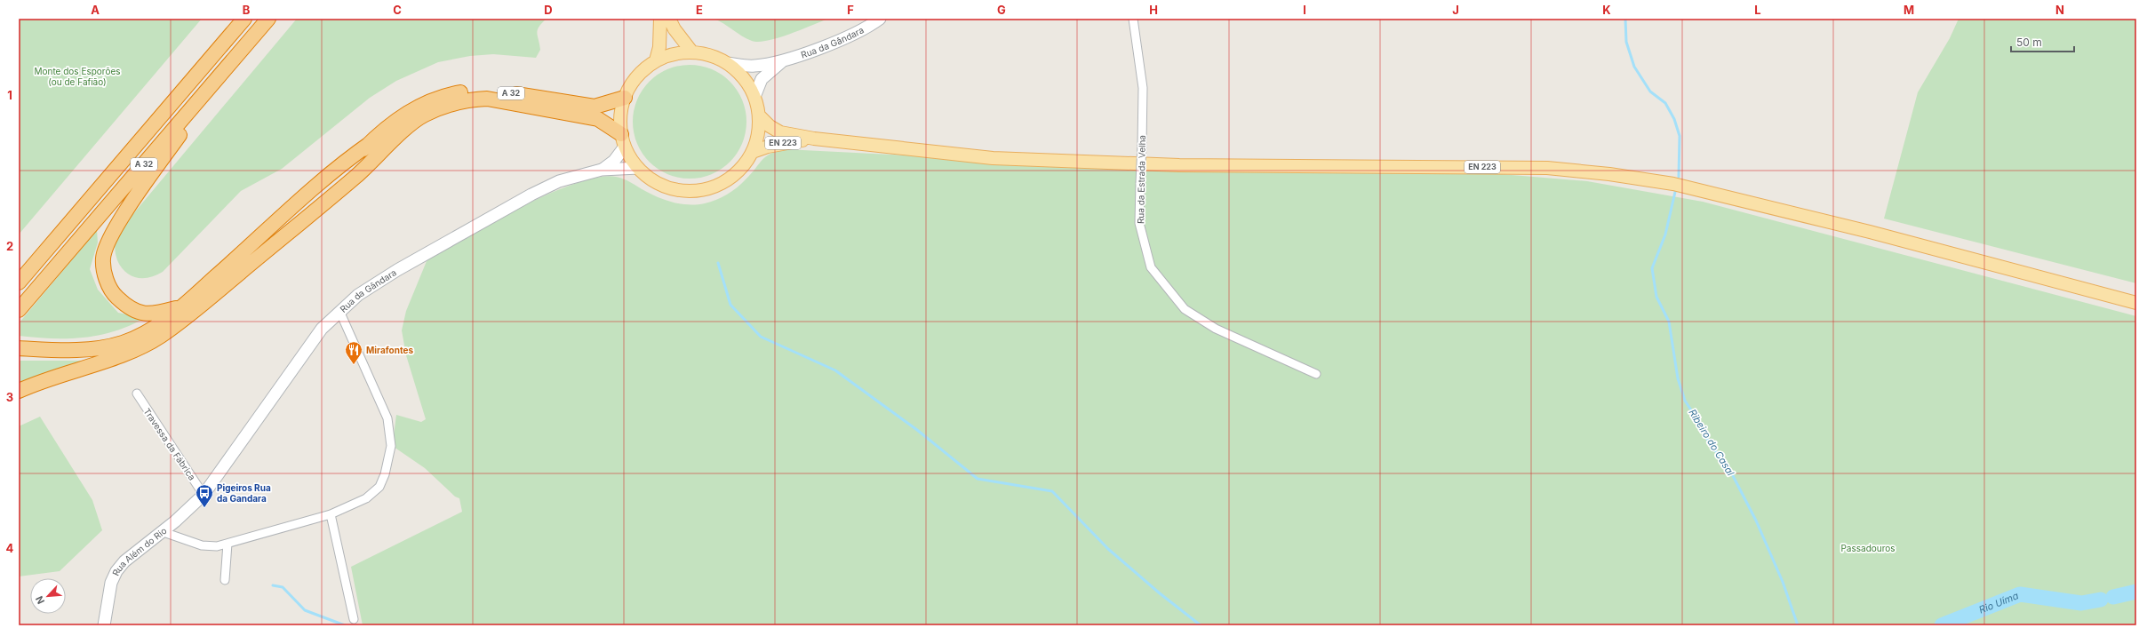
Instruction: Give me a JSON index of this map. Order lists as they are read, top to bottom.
{
  "streets": {
    "highway": ["A 32"],
    "main road": ["Rua da Gândara", "EN 223", "Rua Além do Rio"],
    "street": ["Rua da Estrada Velha", "Travessa da Fábrica"]
  },
  "crossings": [
    ["Rua da Gândara", "A 32"],
    ["Rua da Gândara", "Travessa da Fábrica"],
    ["Rua da Gândara", "Rua Além do Rio"],
    ["Travessa da Fábrica", "Rua Além do Rio"]
  ],
  "water": ["Ribeiro do Casal", "Rio Uíma"],
  "parks": ["Monte dos Esporões (ou de Fafião)", "Passadouros"],
  "places": {
    "restaurant": ["Mirafontes"],
    "bus stop": ["Pigeiros Rua da Gandara"]
  },
  "scale_bar": "50 m",
  "north": "bottom left",
  "grid": {
    "columns": [
      "A",
      "B",
      "C",
      "D",
      "E",
      "F",
      "G",
      "H",
      "I",
      "J",
      "K",
      "L",
      "M",
      "N"
    ],
    "rows": [
      "1",
      "2",
      "3",
      "4"
    ]
  }
}
